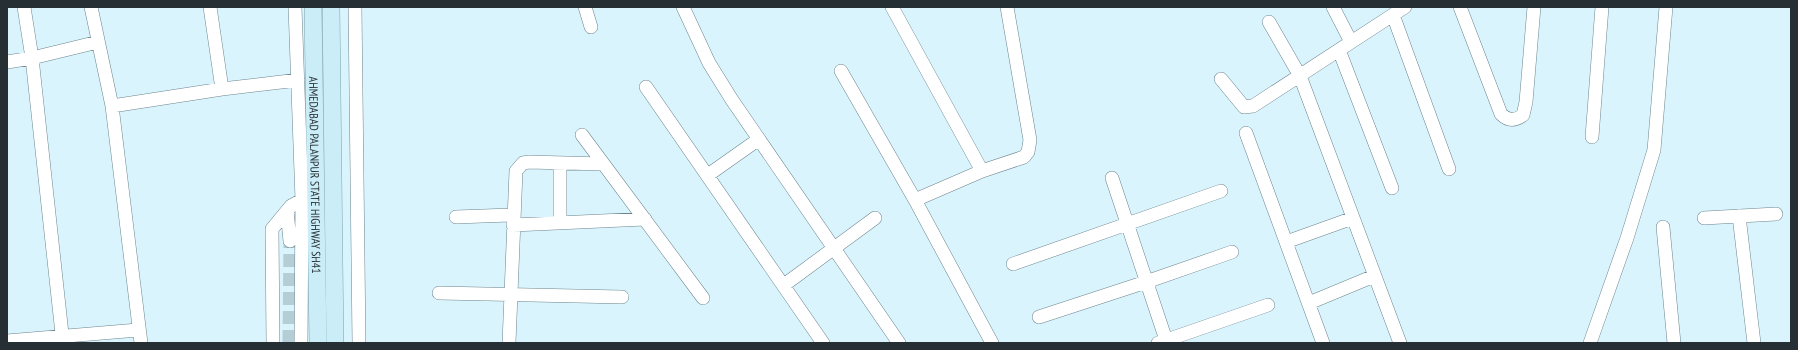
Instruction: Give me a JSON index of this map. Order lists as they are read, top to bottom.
{
  "streets": {
    "main road": ["AHMEDABAD PALANPUR STATE HIGHWAY SH41"]
  }
}
